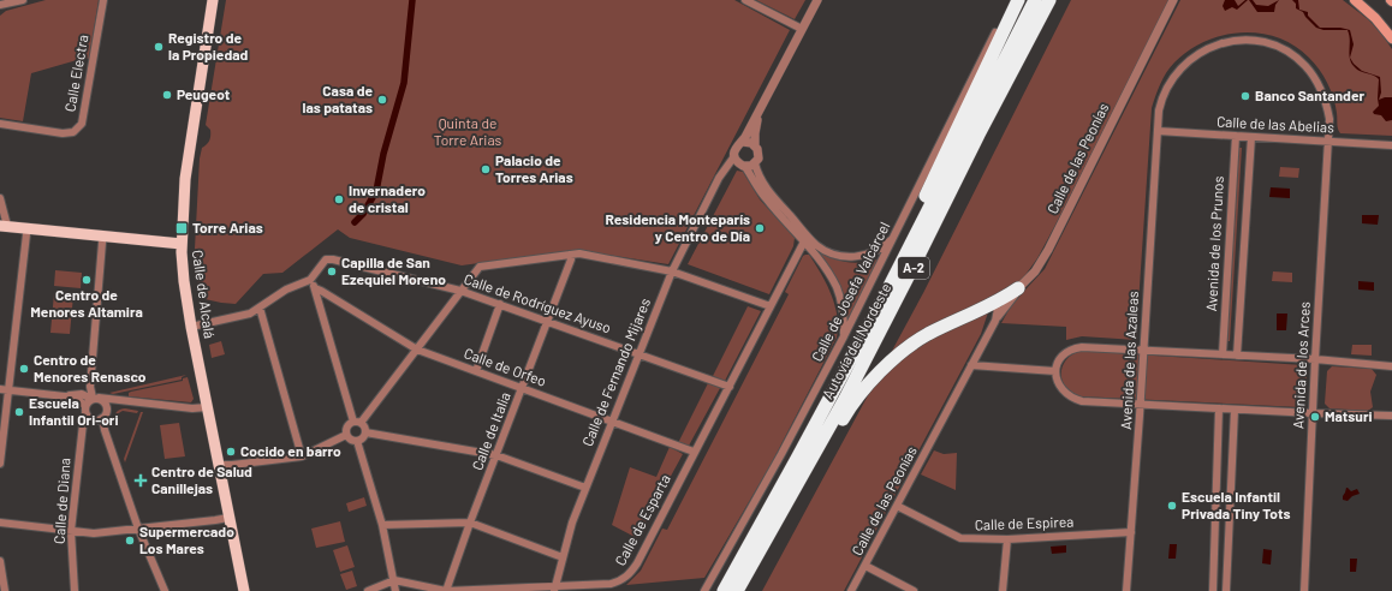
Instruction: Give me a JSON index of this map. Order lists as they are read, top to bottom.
{
  "streets": {
    "highway": ["A-2", "Autovía del Nordeste"],
    "main road": ["Calle de Alcalá"],
    "street": [
      "Calle Electra",
      "Calle de las Abelias",
      "Calle de las Peonías",
      "Avenida de los Prunos",
      "Calle de Josefa Valcárcel",
      "Calle de Rodríguez Ayuso",
      "Avenida de las Azaleas",
      "Avenida de los Arces",
      "Calle de Orfeo",
      "Calle de Fernando Mijares",
      "Calle de Italia",
      "Calle de Diana",
      "Calle de Esparta",
      "Calle de Espirea"
    ]
  },
  "crossings": [
    ["Calle de las Abelias", "Avenida de los Prunos"],
    ["Calle de las Abelias", "Avenida de las Azaleas"],
    ["Calle de las Abelias", "Avenida de los Arces"],
    ["Calle de las Peonías", "Calle de Espirea"],
    ["A-2", "Autovía del Nordeste"],
    ["Calle de Rodríguez Ayuso", "Calle de Fernando Mijares"],
    ["Calle de Rodríguez Ayuso", "Calle de Italia"],
    ["Calle de Rodríguez Ayuso", "Calle de Esparta"],
    ["Avenida de las Azaleas", "Avenida de los Arces"],
    ["Avenida de las Azaleas", "Calle de Espirea"],
    ["Calle de Orfeo", "Calle de Fernando Mijares"],
    ["Calle de Orfeo", "Calle de Italia"],
    ["Calle de Orfeo", "Calle de Esparta"],
    ["Calle de Fernando Mijares", "Calle de Esparta"],
    ["Calle de Italia", "Calle de Esparta"]
  ],
  "parks": ["Quinta de Torre Arias"],
  "places": {
    "other": [
      "Registro de la Propiedad",
      "Peugeot",
      "Banco Santander",
      "Casa de las patatas",
      "Palacio de Torres Arias",
      "Invernadero de cristal",
      "Residencia Monteparís y Centro de Día",
      "Capilla de San Ezequiel Moreno",
      "Centro de Menores Altamira",
      "Centro de Menores Renasco",
      "Escuela Infantil Ori-ori",
      "Matsuri",
      "Cocido en barro",
      "Escuela Infantil Privada Tiny Tots",
      "Supermercado Los Mares"
    ],
    "transit": ["Torre Arias"],
    "health": ["Centro de Salud Canillejas"]
  }
}
